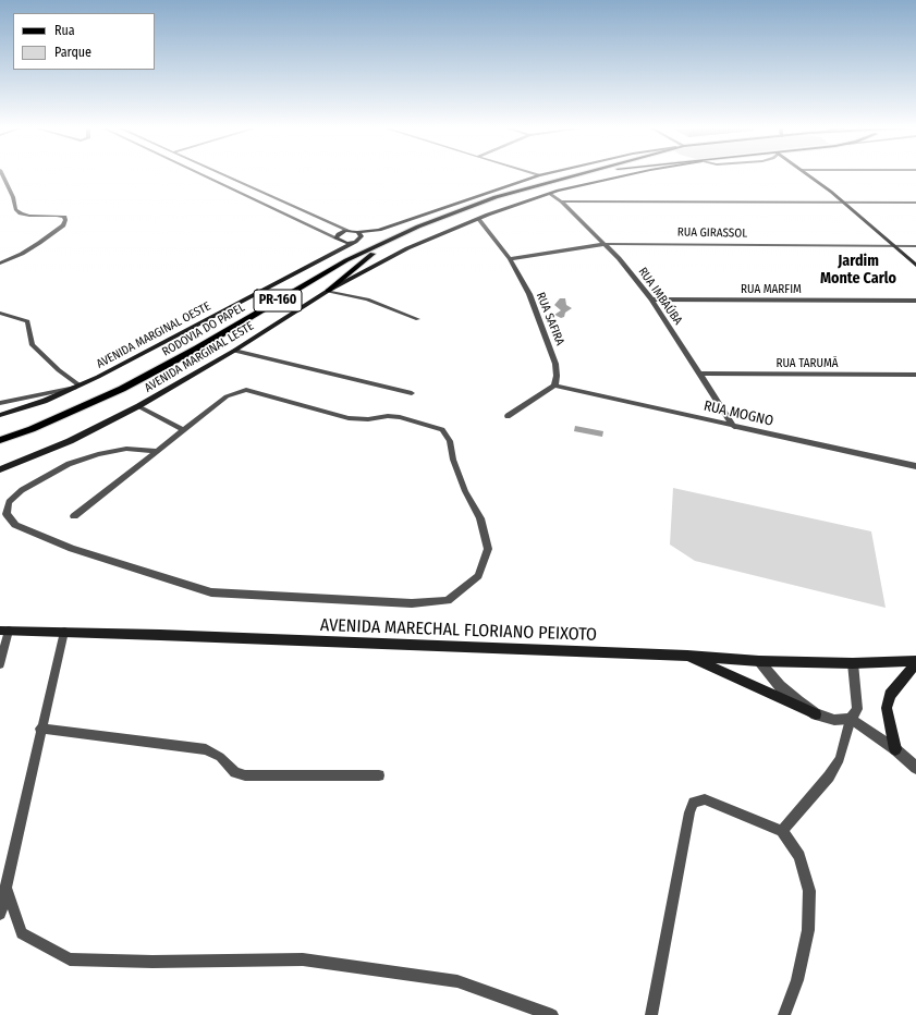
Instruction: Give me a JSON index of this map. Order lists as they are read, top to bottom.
{
  "streets": {
    "main road": [
      "PR-160",
      "RODOVIA DO PAPEL",
      "AVENIDA MARGINAL OESTE",
      "AVENIDA MARGINAL LESTE",
      "AVENIDA MARECHAL FLORIANO PEIXOTO"
    ],
    "street": [
      "RUA GIRASSOL",
      "RUA MARFIM",
      "RUA IMBAÚBA",
      "RUA SAFIRA",
      "RUA TARUMÃ",
      "RUA MOGNO"
    ]
  },
  "crossings": [
    ["RUA GIRASSOL", "RUA IMBAÚBA"],
    ["RUA GIRASSOL", "RUA SAFIRA"],
    ["RUA MARFIM", "RUA IMBAÚBA"],
    ["RUA IMBAÚBA", "AVENIDA MARGINAL LESTE"],
    ["RUA IMBAÚBA", "RUA TARUMÃ"],
    ["RUA IMBAÚBA", "RUA MOGNO"],
    ["RUA SAFIRA", "AVENIDA MARGINAL LESTE"],
    ["RUA SAFIRA", "RUA MOGNO"]
  ],
  "districts": ["Jardim Monte Carlo"],
  "legend": ["Rua", "Parque"]
}
